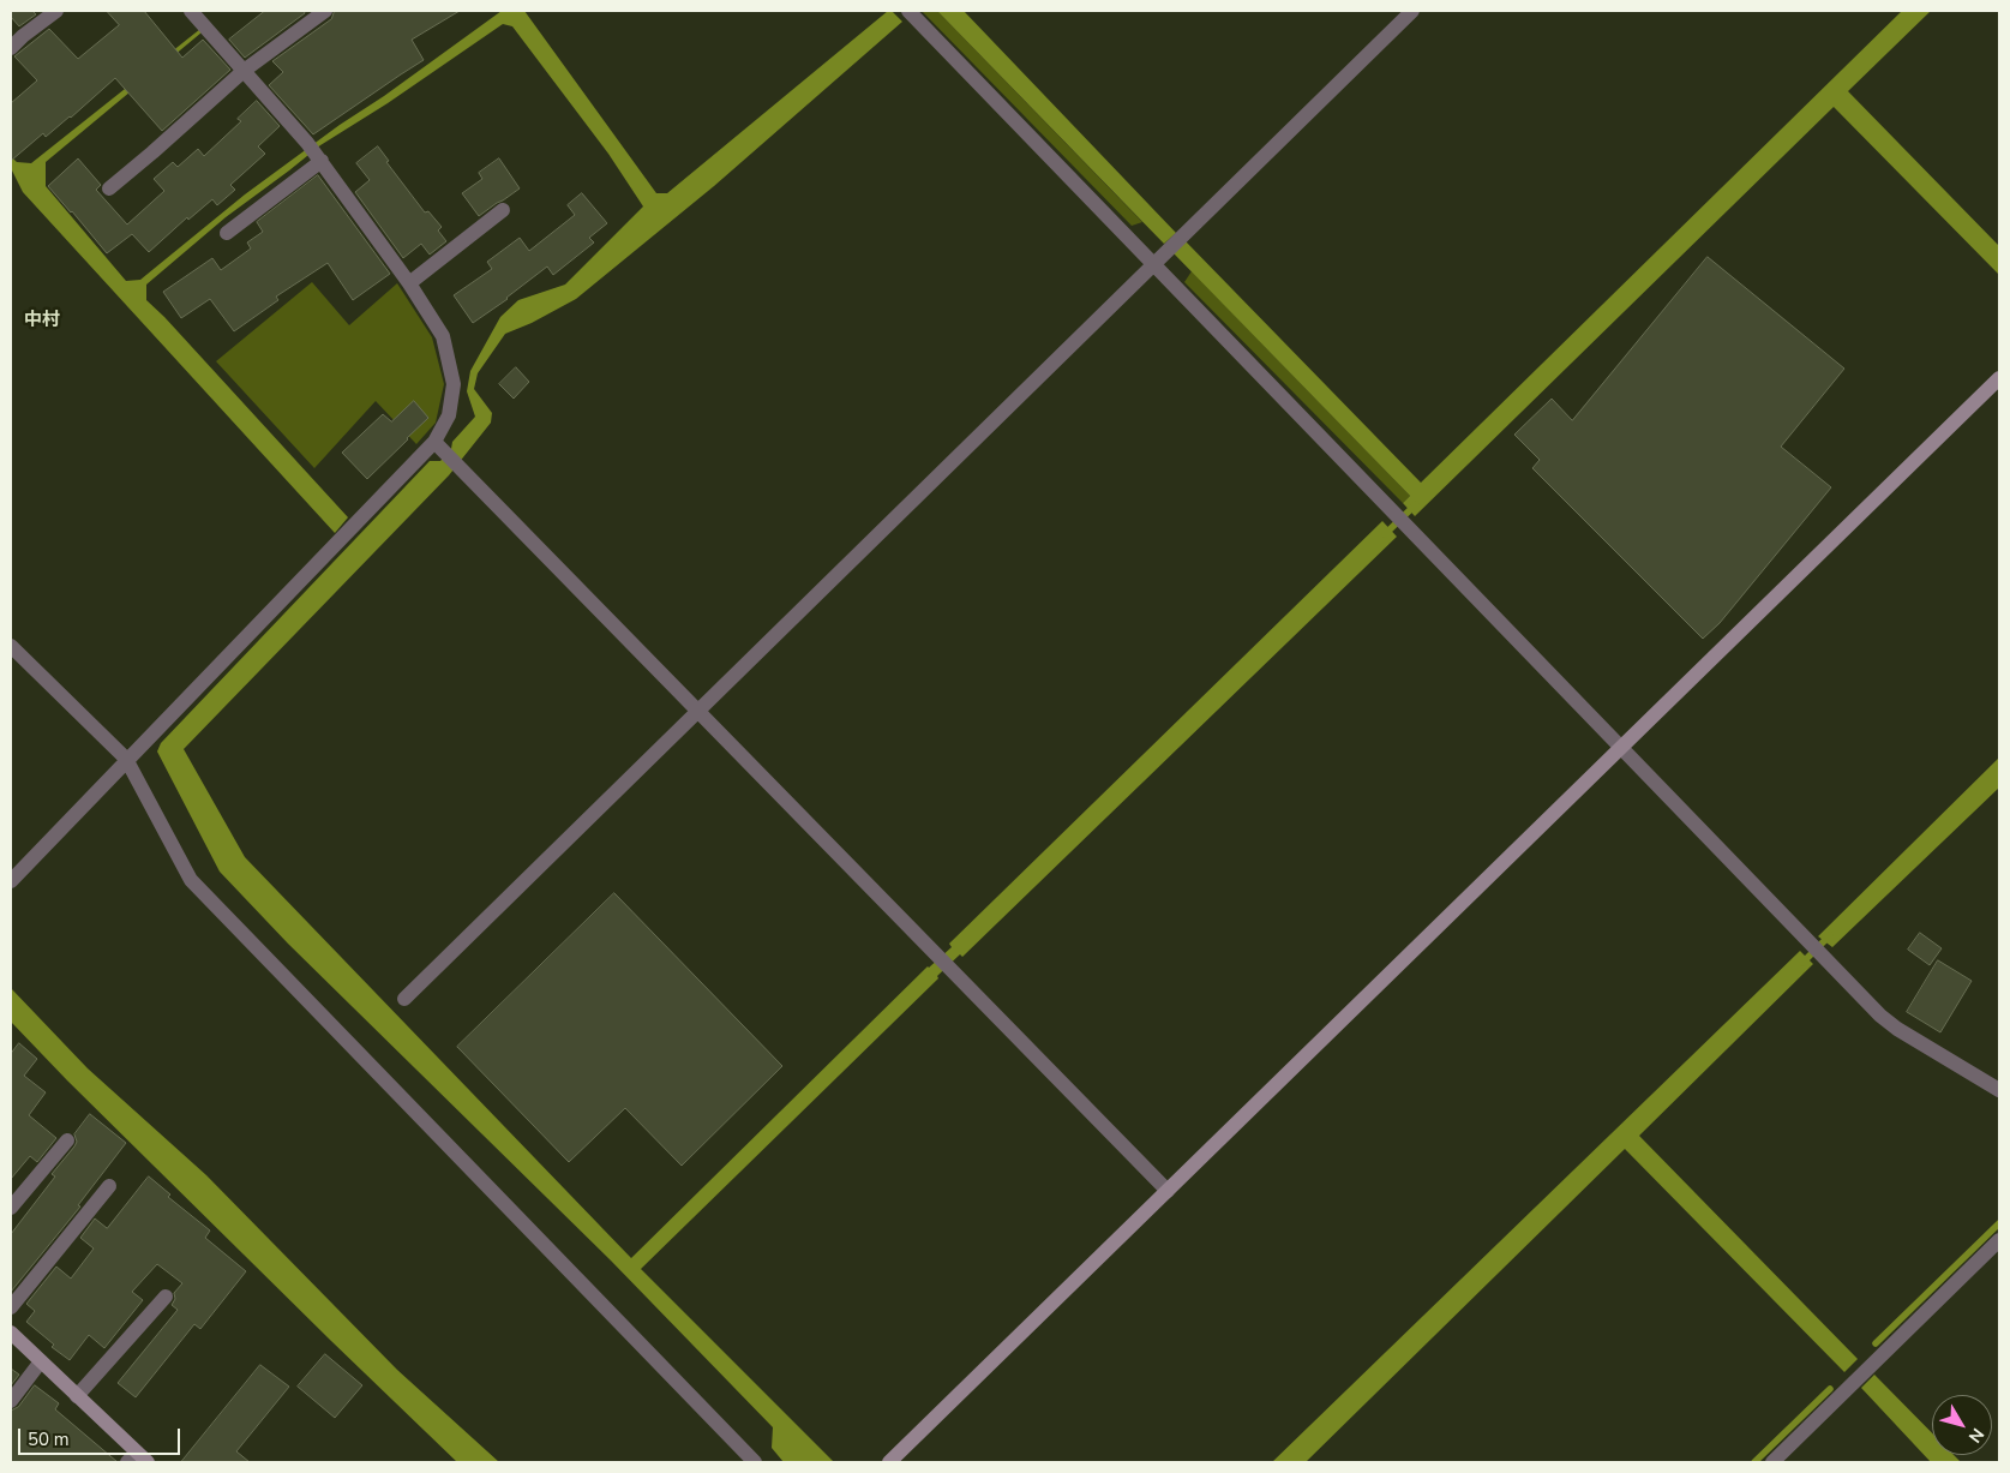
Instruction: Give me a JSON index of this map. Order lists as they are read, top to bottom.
{
  "districts": ["中村"],
  "scale_bar": "50 m",
  "north": "bottom right"
}
